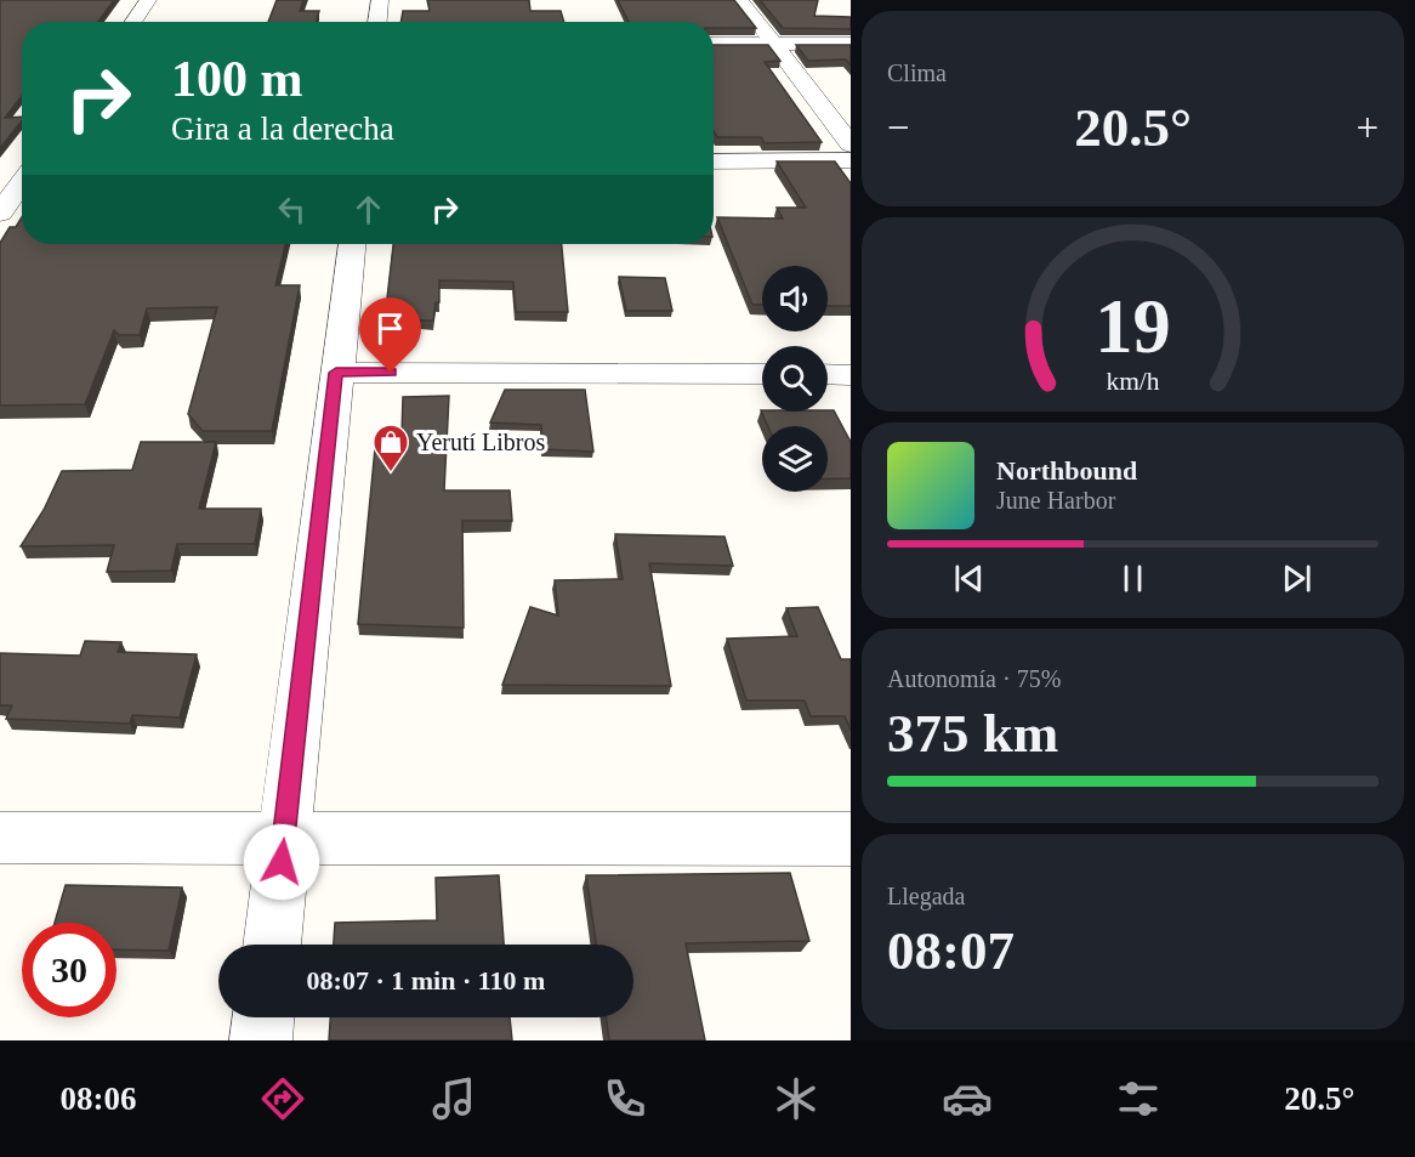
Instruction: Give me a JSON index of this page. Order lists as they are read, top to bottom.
{
  "places": {
    "shop": ["Yerutí Libros"]
  },
  "page": {
    "tile": [
      "Clima",
      ["Autonomía · 75%", "375 km"],
      ["Llegada", "08:07"]
    ],
    "turn": ["100 m", "Gira a la derecha"],
    "heat": ["−", "20.5°", "+"],
    "song": ["Northbound", "June Harbor"],
    "limit": "30",
    "trip": "08:07 · 1 min · 110 m",
    "tabs": ["08:06", "20.5°"],
    "gauge": ["19", "km/h"]
  }
}
